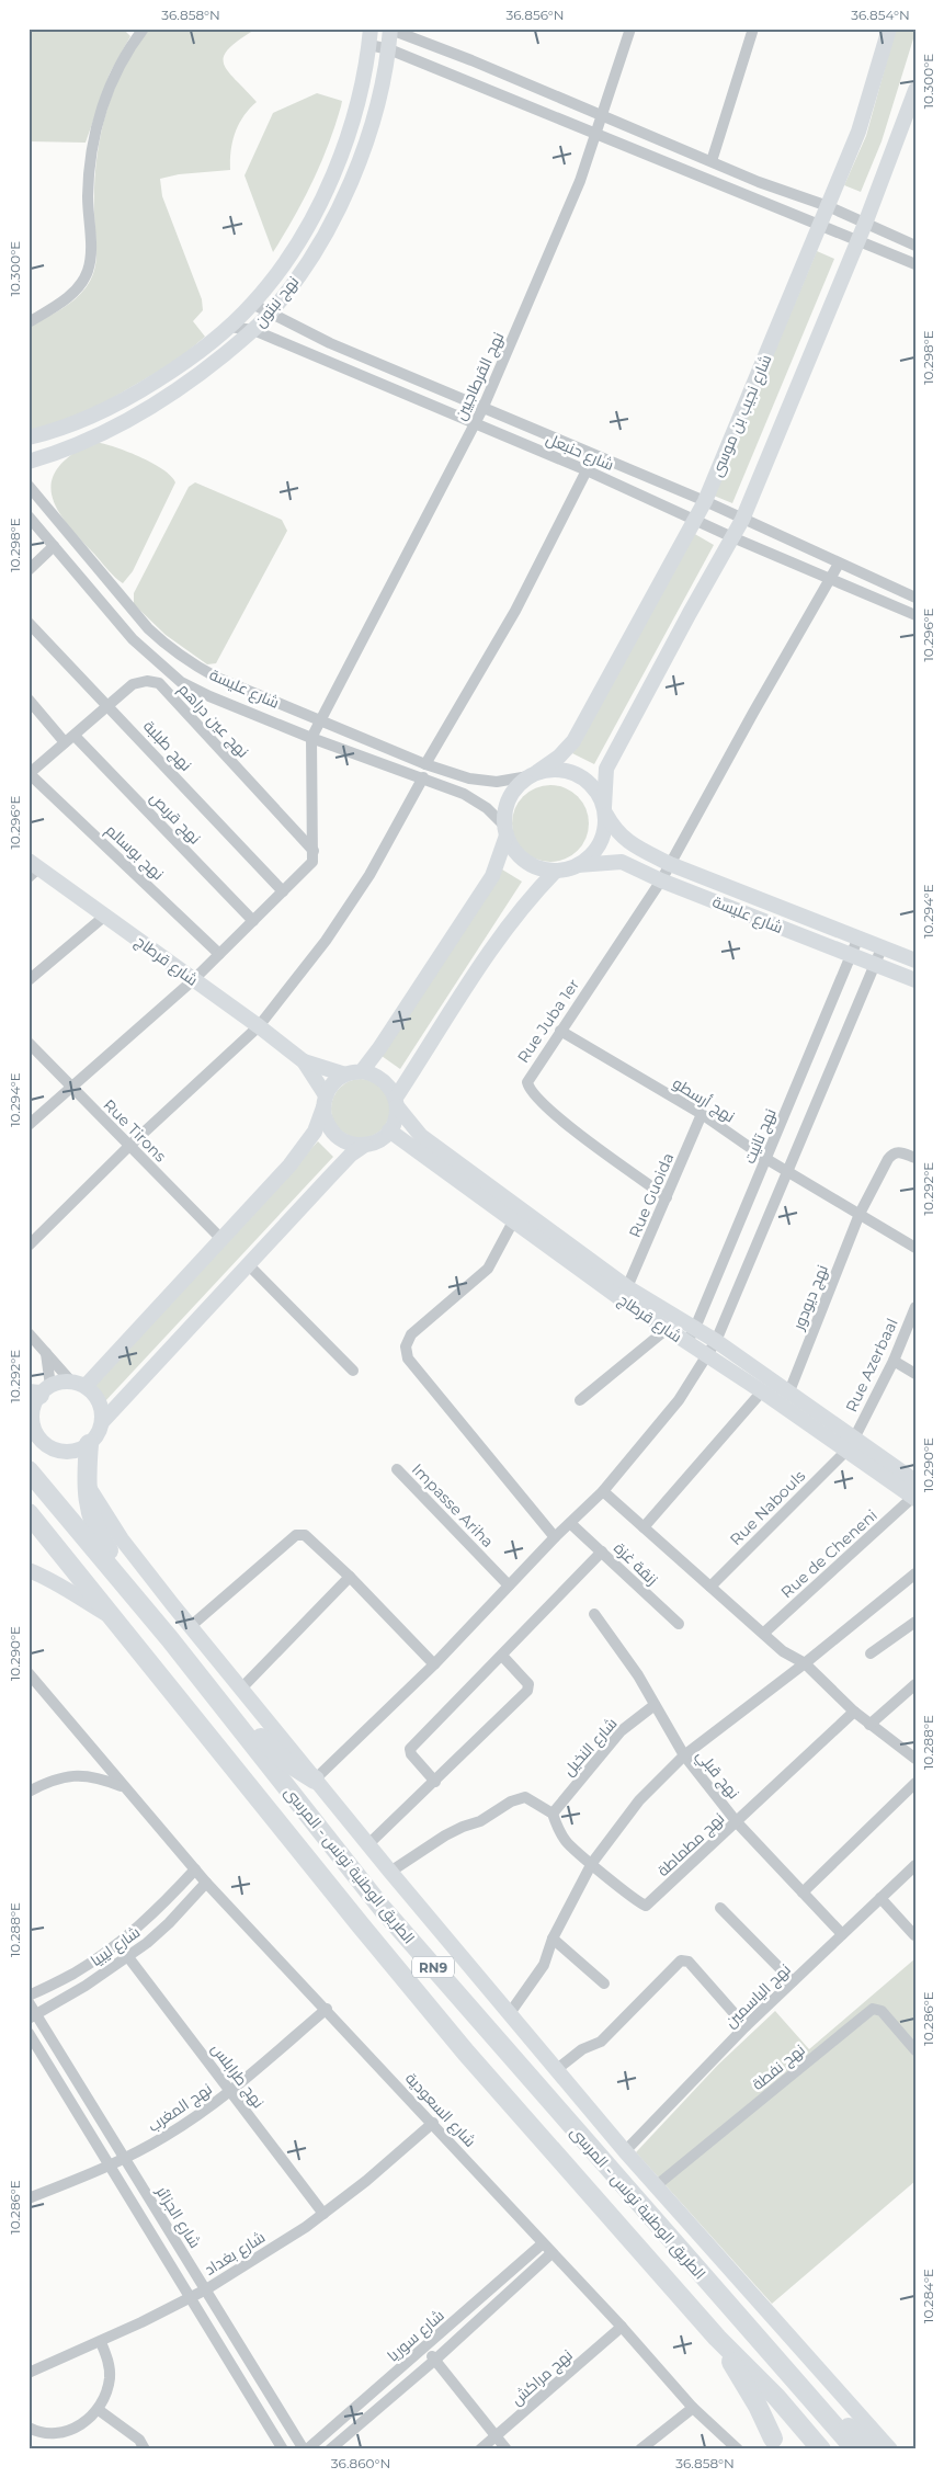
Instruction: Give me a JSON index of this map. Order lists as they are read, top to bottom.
{
  "streets": {
    "highway": ["الطريق الوطنية تونس - المرسى", "RN9"],
    "street": [
      "نهج نبتون",
      "نهج القرطاجيين",
      "شارع نجيب بن موسى",
      "شارع حنبعل",
      "شارع عليسة",
      "نهج عين دراهم",
      "نهج طبلبة",
      "نهج قربص",
      "نهج بوسالم",
      "شارع قرطاج",
      "Rue Juba 1er",
      "نهج أرسطو",
      "Rue Tirons",
      "نهج تانيت",
      "Rue Guoida",
      "نهج ديودور",
      "Rue Azerbaal",
      "Impasse Ariha",
      "Rue Nabouls",
      "Rue de Cheneni",
      "زنقة غزة",
      "شارع النخيل",
      "نهج قبلي",
      "نهج مطماطة",
      "شارع ليبيا",
      "نهج الياسمين",
      "نهج نفطة",
      "نهج طرابلس",
      "نهج المغرب",
      "شارع السعودية",
      "شارع الجزائر",
      "شارع بغداد",
      "شارع سوريا",
      "نهج مراكش"
    ]
  },
  "crossings": [
    ["نهج نبتون", "شارع حنبعل"],
    ["نهج القرطاجيين", "شارع حنبعل"],
    ["نهج القرطاجيين", "شارع عليسة"],
    ["شارع نجيب بن موسى", "شارع حنبعل"],
    ["شارع نجيب بن موسى", "شارع عليسة"],
    ["شارع حنبعل", "Rue Juba 1er"],
    ["شارع عليسة", "Rue Juba 1er"],
    ["شارع عليسة", "نهج تانيت"],
    ["نهج عين دراهم", "نهج طبلبة"],
    ["نهج عين دراهم", "نهج قربص"],
    ["نهج عين دراهم", "نهج بوسالم"],
    ["شارع قرطاج", "نهج تانيت"],
    ["شارع قرطاج", "Rue Guoida"],
    ["شارع قرطاج", "نهج ديودور"],
    ["شارع قرطاج", "Rue Azerbaal"],
    ["شارع قرطاج", "Rue Nabouls"],
    ["شارع قرطاج", "Rue de Cheneni"],
    ["Rue Juba 1er", "نهج أرسطو"],
    ["Rue Juba 1er", "Rue Guoida"],
    ["نهج أرسطو", "نهج تانيت"],
    ["نهج أرسطو", "Rue Guoida"],
    ["نهج أرسطو", "نهج ديودور"],
    ["شارع النخيل", "نهج قبلي"],
    ["نهج قبلي", "نهج مطماطة"],
    ["نهج قبلي", "نهج الياسمين"],
    ["شارع ليبيا", "نهج طرابلس"],
    ["شارع ليبيا", "شارع السعودية"],
    ["شارع ليبيا", "شارع الجزائر"],
    ["نهج طرابلس", "نهج المغرب"],
    ["نهج طرابلس", "شارع بغداد"],
    ["نهج المغرب", "شارع السعودية"],
    ["نهج المغرب", "شارع الجزائر"],
    ["شارع السعودية", "شارع بغداد"],
    ["شارع السعودية", "شارع سوريا"],
    ["شارع السعودية", "نهج مراكش"],
    ["شارع الجزائر", "شارع بغداد"],
    ["شارع الجزائر", "شارع سوريا"]
  ],
  "coordinates": [
    "36.858°N",
    "36.856°N",
    "36.854°N",
    "10.300°E",
    "10.298°E",
    "10.296°E",
    "10.294°E",
    "10.292°E",
    "10.290°E",
    "10.288°E",
    "10.286°E",
    "10.284°E",
    "36.860°N"
  ]
}
